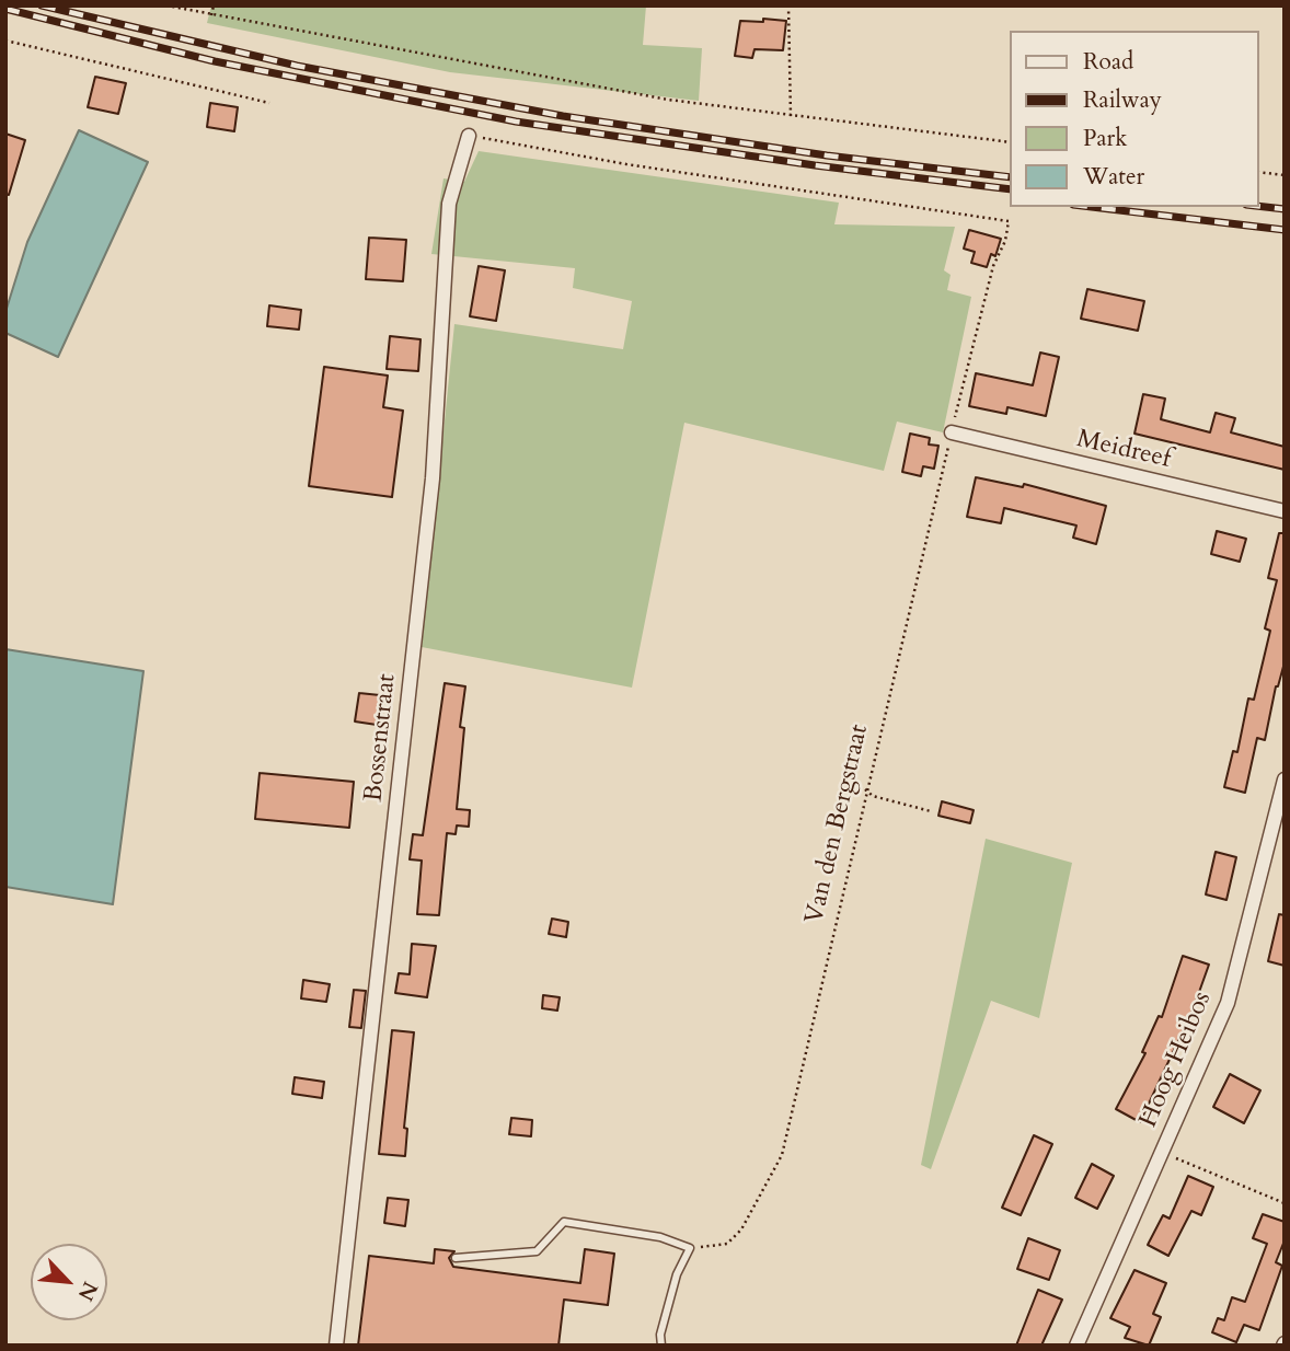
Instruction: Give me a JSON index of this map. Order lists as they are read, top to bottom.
{
  "streets": {
    "street": ["Meidreef", "Bossenstraat", "Hoog Heibos"],
    "path": ["Van den Bergstraat"]
  },
  "crossings": [
    ["Meidreef", "Van den Bergstraat"],
    ["Bossenstraat", "Van den Bergstraat"]
  ],
  "legend": [
    "Road",
    "Railway",
    "Park",
    "Water"
  ],
  "north": "bottom right"
}
